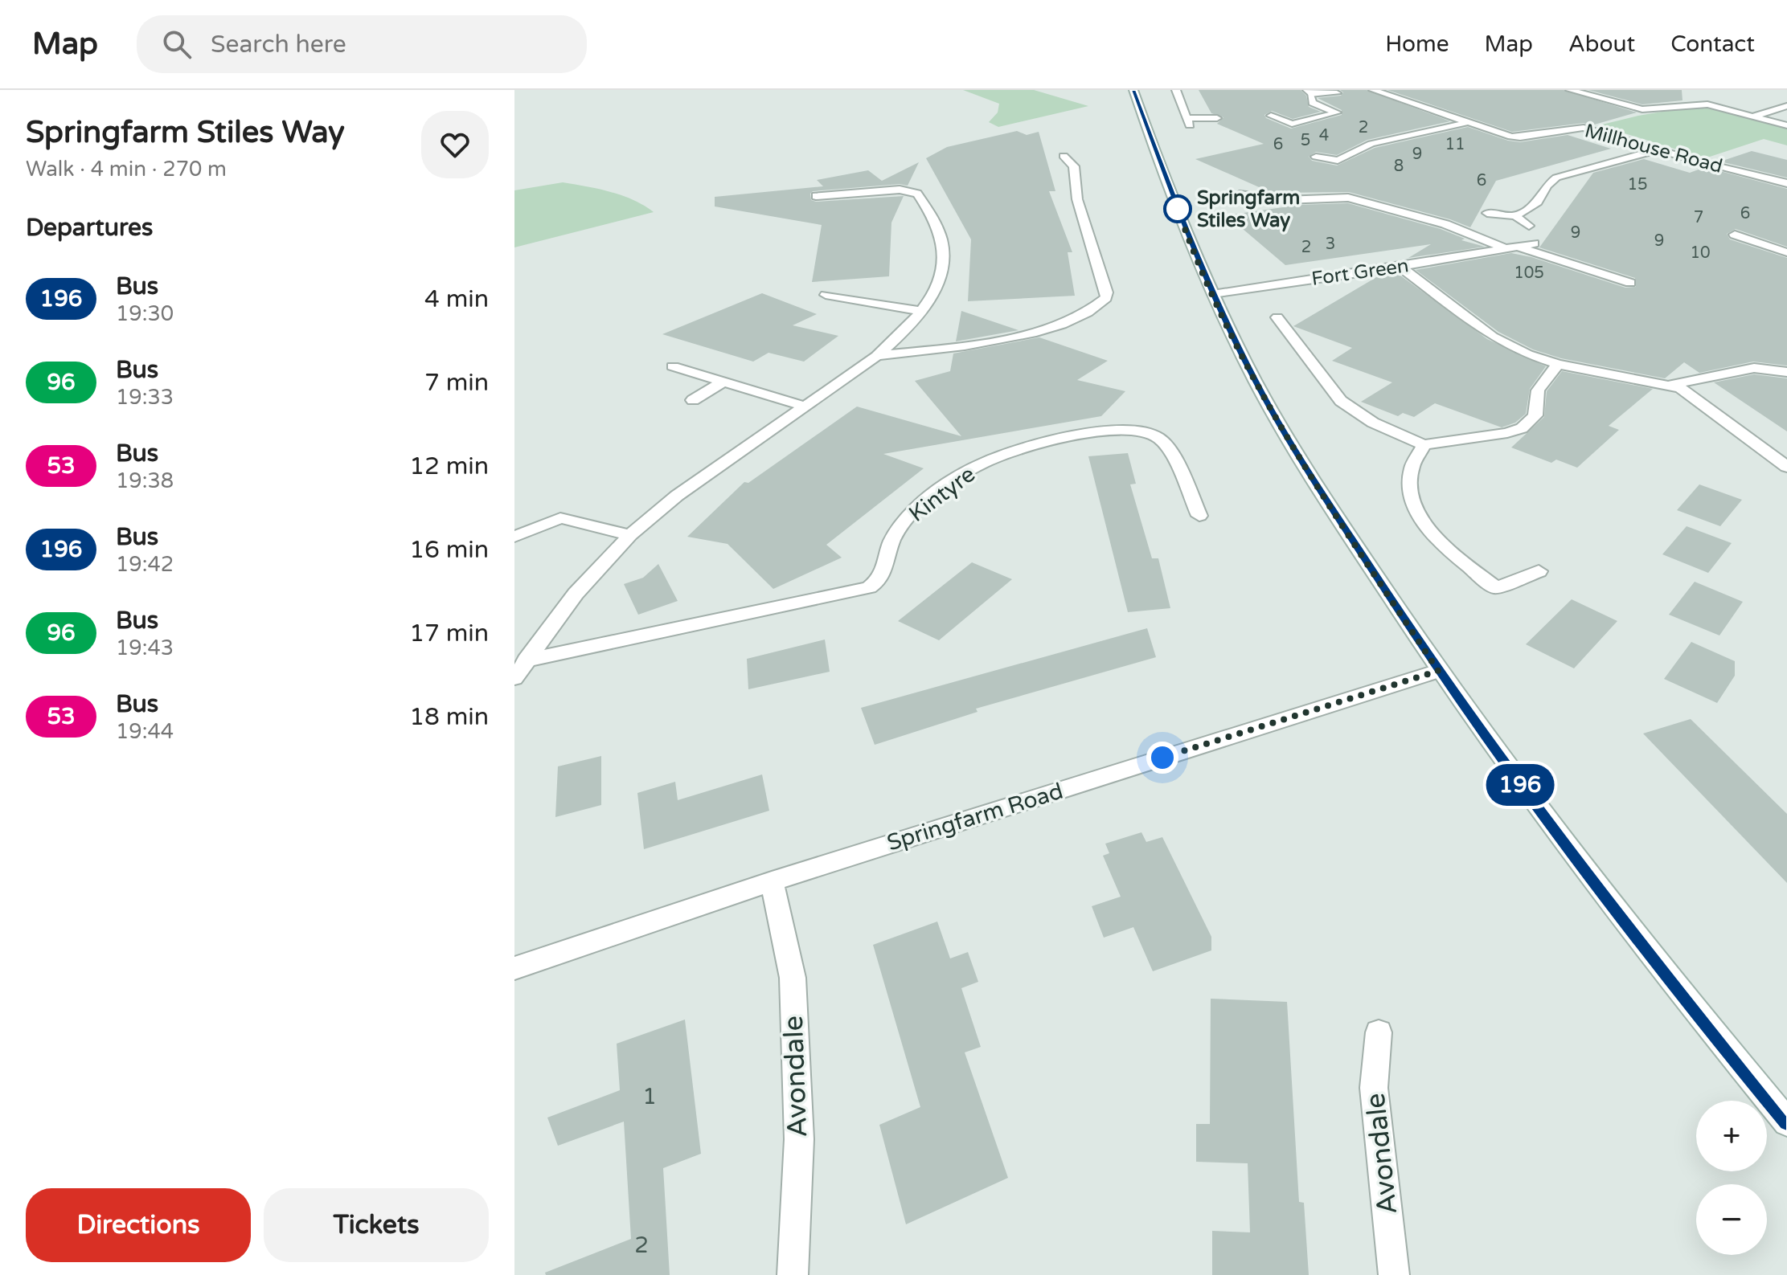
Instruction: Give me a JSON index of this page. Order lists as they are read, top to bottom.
{
  "streets": {
    "street": [
      "Millhouse Road",
      "Fort Green",
      "Kintyre",
      "Springfarm Road",
      "Avondale"
    ]
  },
  "crossings": [
    ["Springfarm Road", "Avondale"]
  ],
  "places": ["Springfarm Stiles Way"],
  "lines": ["bus line 196"],
  "house_numbers": [
    "2",
    "4",
    "5",
    "6",
    "11",
    "9",
    "8",
    "6",
    "15",
    "6",
    "7",
    "9",
    "9",
    "3",
    "2",
    "10",
    "105",
    "1",
    "2"
  ],
  "page": {
    "header": "Map",
    "search": "Search here",
    "nav": [
      "Home",
      "Map",
      "About",
      "Contact"
    ],
    "heading": [
      ["Springfarm Stiles Way", "Walk · 4 min · 270 m"],
      "Departures"
    ],
    "on_map": "196",
    "list": [
      {
        "mark": "196",
        "name": "Bus",
        "note": "19:30",
        "value": "4 min"
      },
      {
        "mark": "96",
        "name": "Bus",
        "note": "19:33",
        "value": "7 min"
      },
      {
        "mark": "53",
        "name": "Bus",
        "note": "19:38",
        "value": "12 min"
      },
      {
        "mark": "196",
        "name": "Bus",
        "note": "19:42",
        "value": "16 min"
      },
      {
        "mark": "96",
        "name": "Bus",
        "note": "19:43",
        "value": "17 min"
      },
      {
        "mark": "53",
        "name": "Bus",
        "note": "19:44",
        "value": "18 min"
      }
    ],
    "map_buttons": ["+", "−"],
    "buttons": ["Directions", "Tickets"]
  }
}
